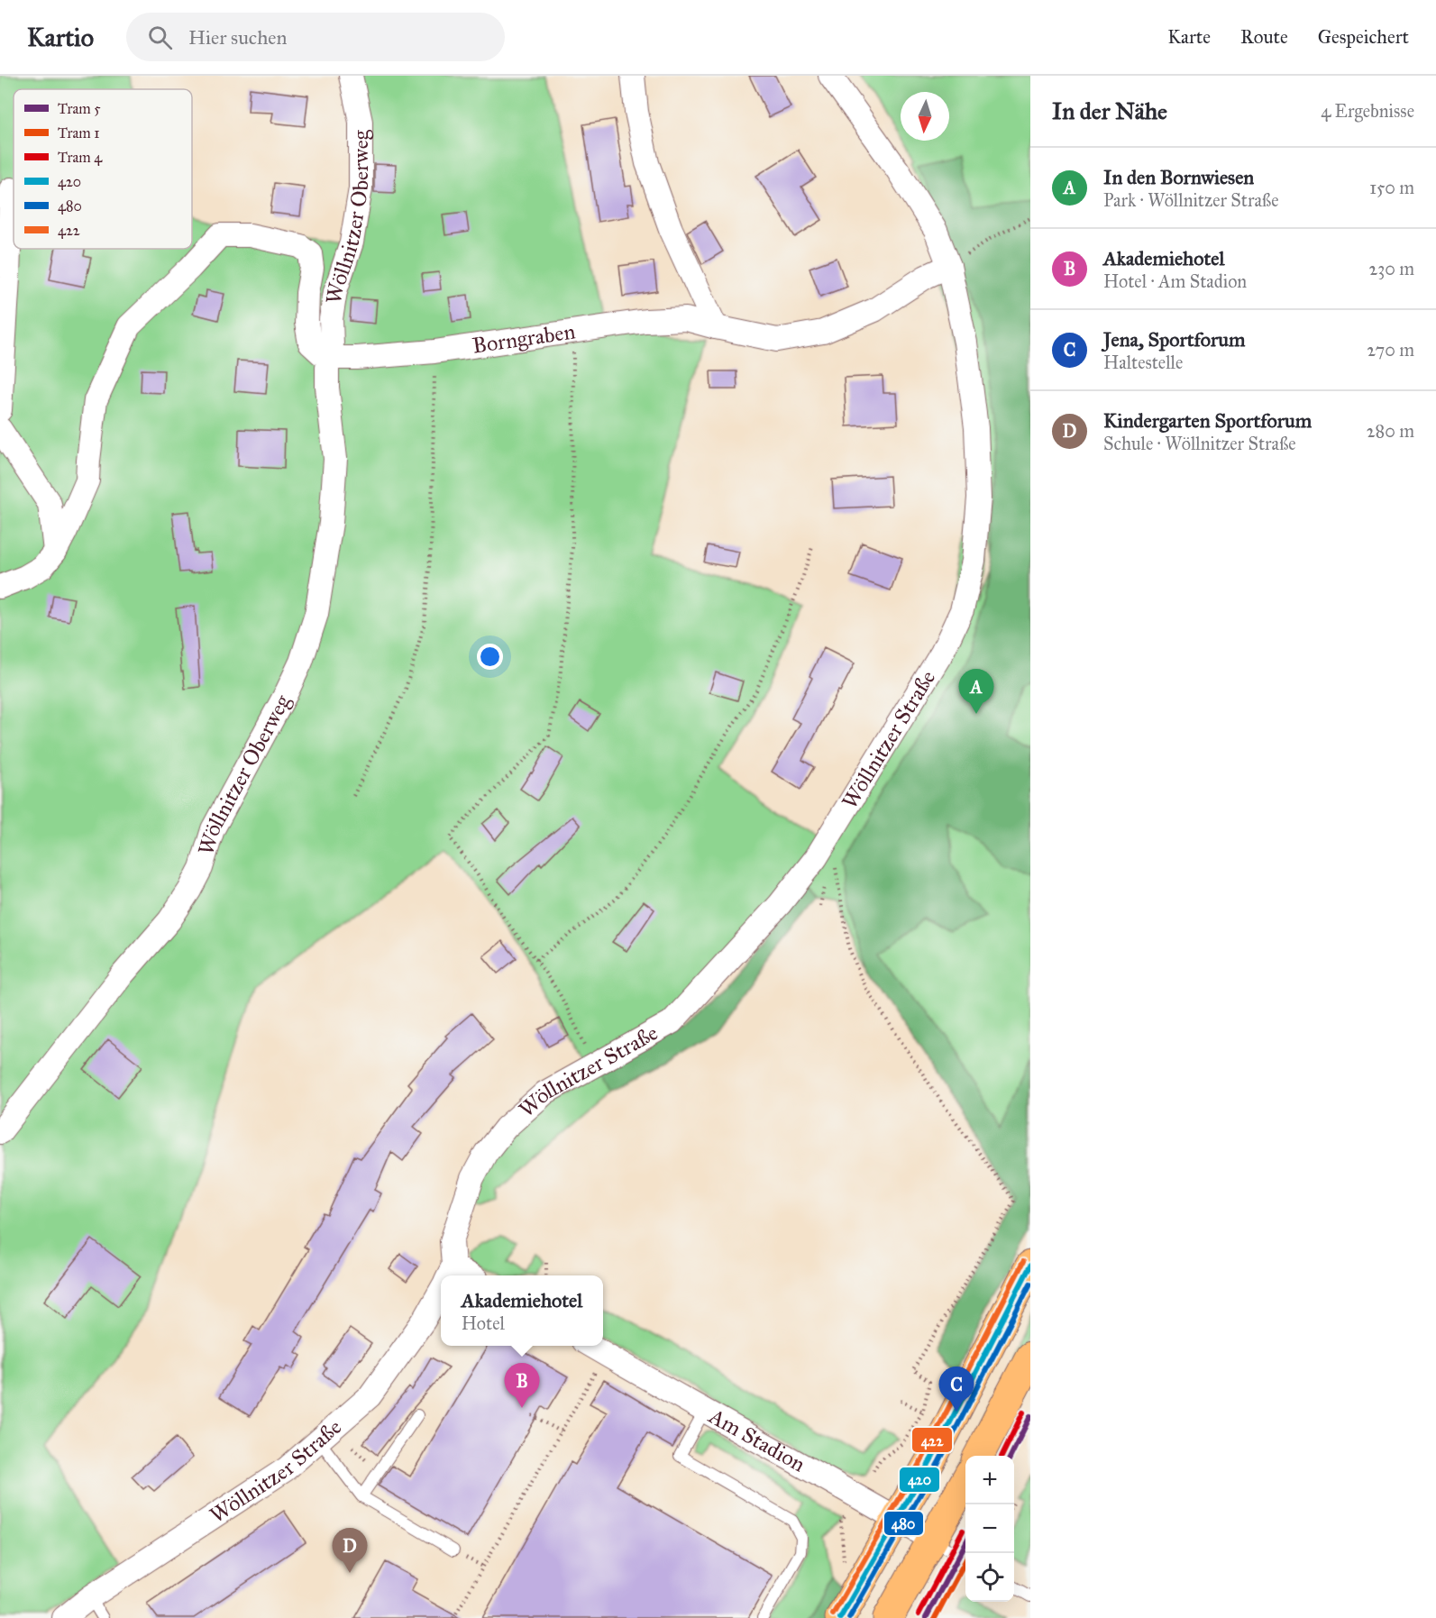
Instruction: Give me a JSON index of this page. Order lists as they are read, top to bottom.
{
  "streets": {
    "street": [
      "Wöllnitzer Oberweg",
      "Borngraben",
      "Wöllnitzer Straße",
      "Am Stadion"
    ]
  },
  "crossings": [
    ["Wöllnitzer Oberweg", "Borngraben"],
    ["Borngraben", "Wöllnitzer Straße"]
  ],
  "lines": [
    "transit line 422",
    "transit line 420",
    "transit line 480",
    "tram line 4",
    "tram line 5",
    "tram line 1"
  ],
  "legend": [
    "Tram 5",
    "Tram 1",
    "Tram 4",
    "420",
    "480",
    "422"
  ],
  "north": "bottom",
  "page": {
    "header": "Kartio",
    "search": "Hier suchen",
    "nav": ["Karte", "Route", "Gespeichert"],
    "heading": ["In der Nähe", "4 Ergebnisse"],
    "list": [
      {
        "mark": "A",
        "name": "In den Bornwiesen",
        "note": "Park · Wöllnitzer Straße",
        "value": "150 m"
      },
      {
        "mark": "B",
        "name": "Akademiehotel",
        "note": "Hotel · Am Stadion",
        "value": "230 m"
      },
      {
        "mark": "C",
        "name": "Jena, Sportforum",
        "note": "Haltestelle",
        "value": "270 m"
      },
      {
        "mark": "D",
        "name": "Kindergarten Sportforum",
        "note": "Schule · Wöllnitzer Straße",
        "value": "280 m"
      }
    ],
    "pins": [
      "A",
      "B",
      "C",
      "D"
    ],
    "popup": ["Akademiehotel", "Hotel"],
    "map_buttons": ["+", "−"]
  }
}
